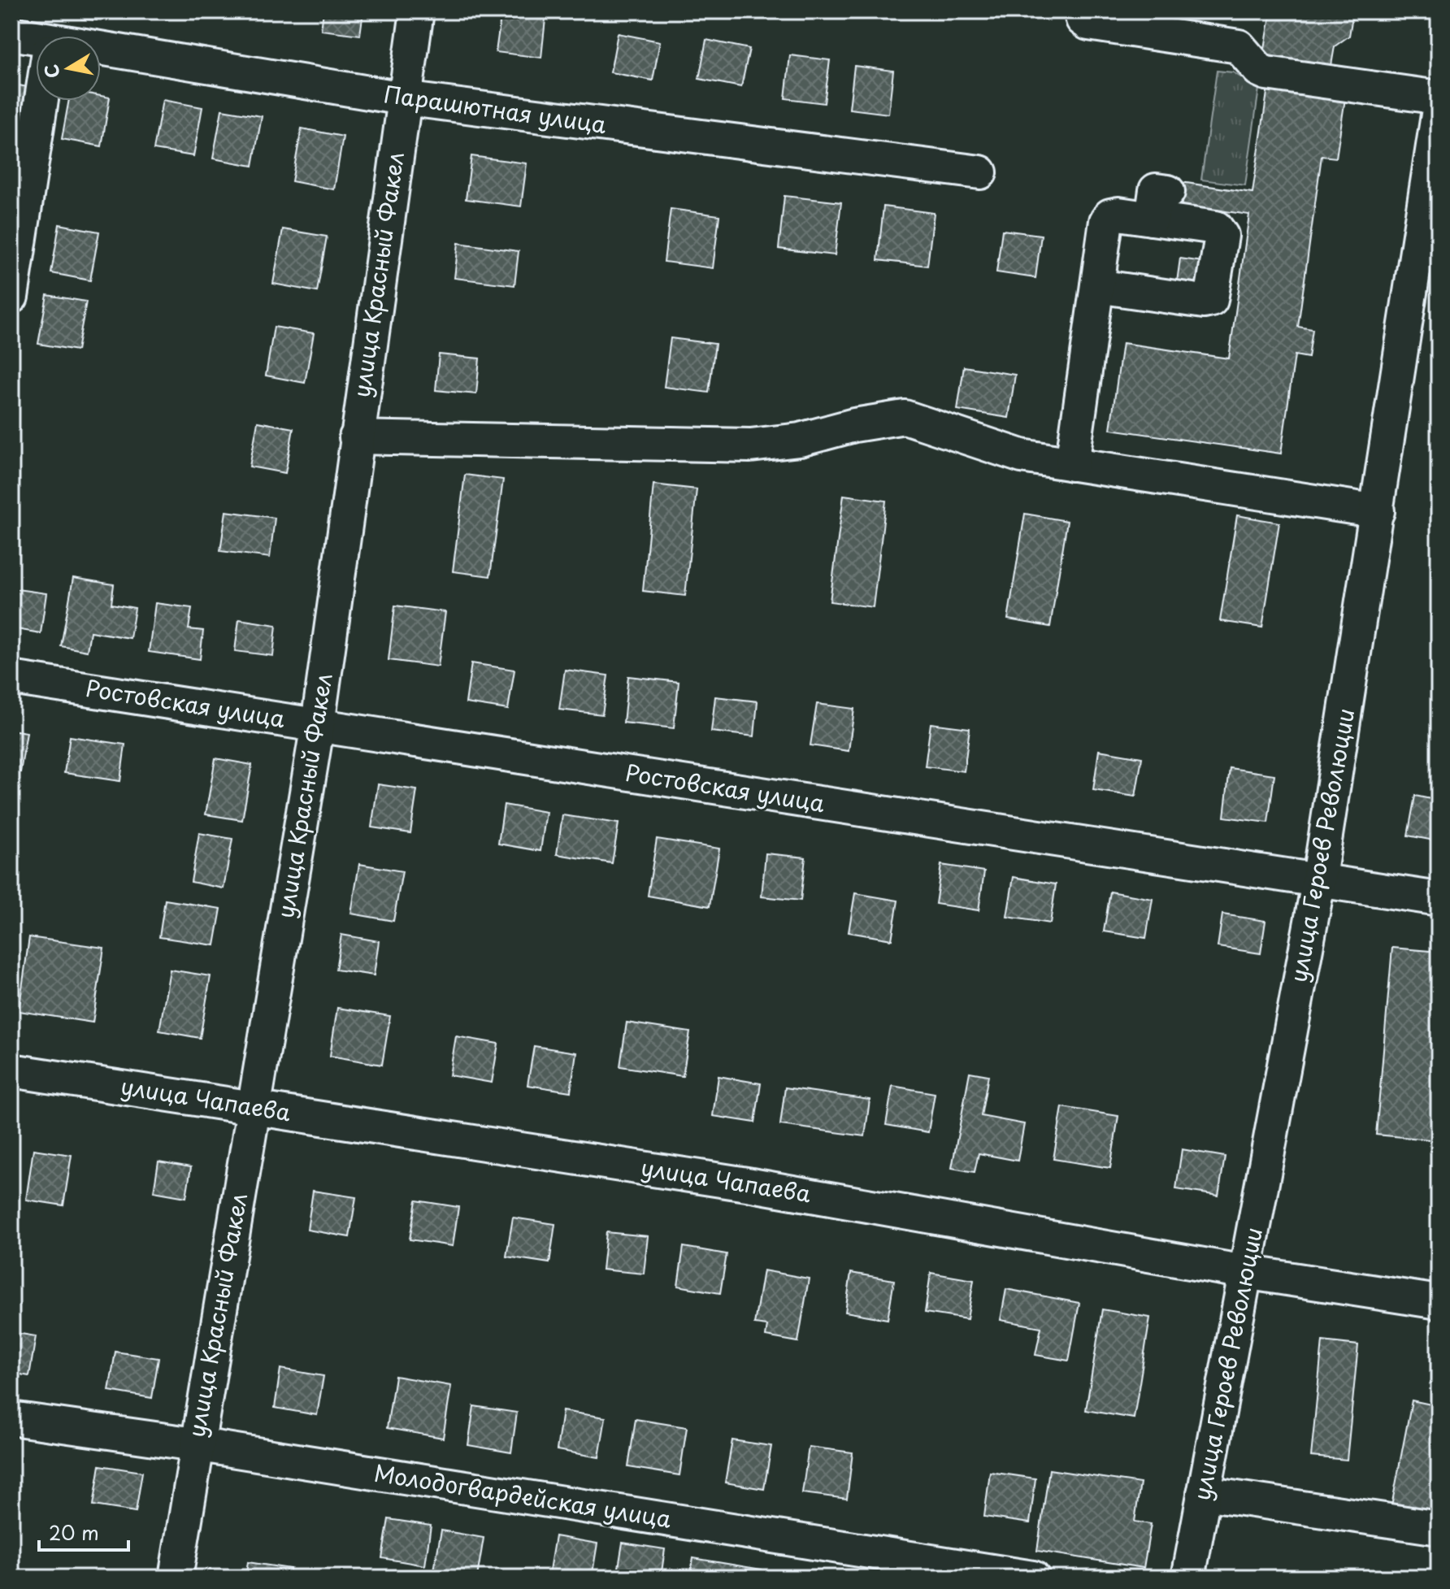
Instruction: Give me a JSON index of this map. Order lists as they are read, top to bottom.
{
  "streets": {
    "street": [
      "Парашютная улица",
      "улица Красный Факел",
      "Ростовская улица",
      "улица Героев Революции",
      "улица Чапаева",
      "Молодогвардейская улица"
    ]
  },
  "crossings": [
    ["Парашютная улица", "улица Красный Факел"],
    ["улица Красный Факел", "Ростовская улица"],
    ["улица Красный Факел", "улица Чапаева"],
    ["улица Красный Факел", "Молодогвардейская улица"],
    ["Ростовская улица", "улица Героев Революции"],
    ["улица Героев Революции", "улица Чапаева"]
  ],
  "scale_bar": "20 m",
  "north": "left"
}
